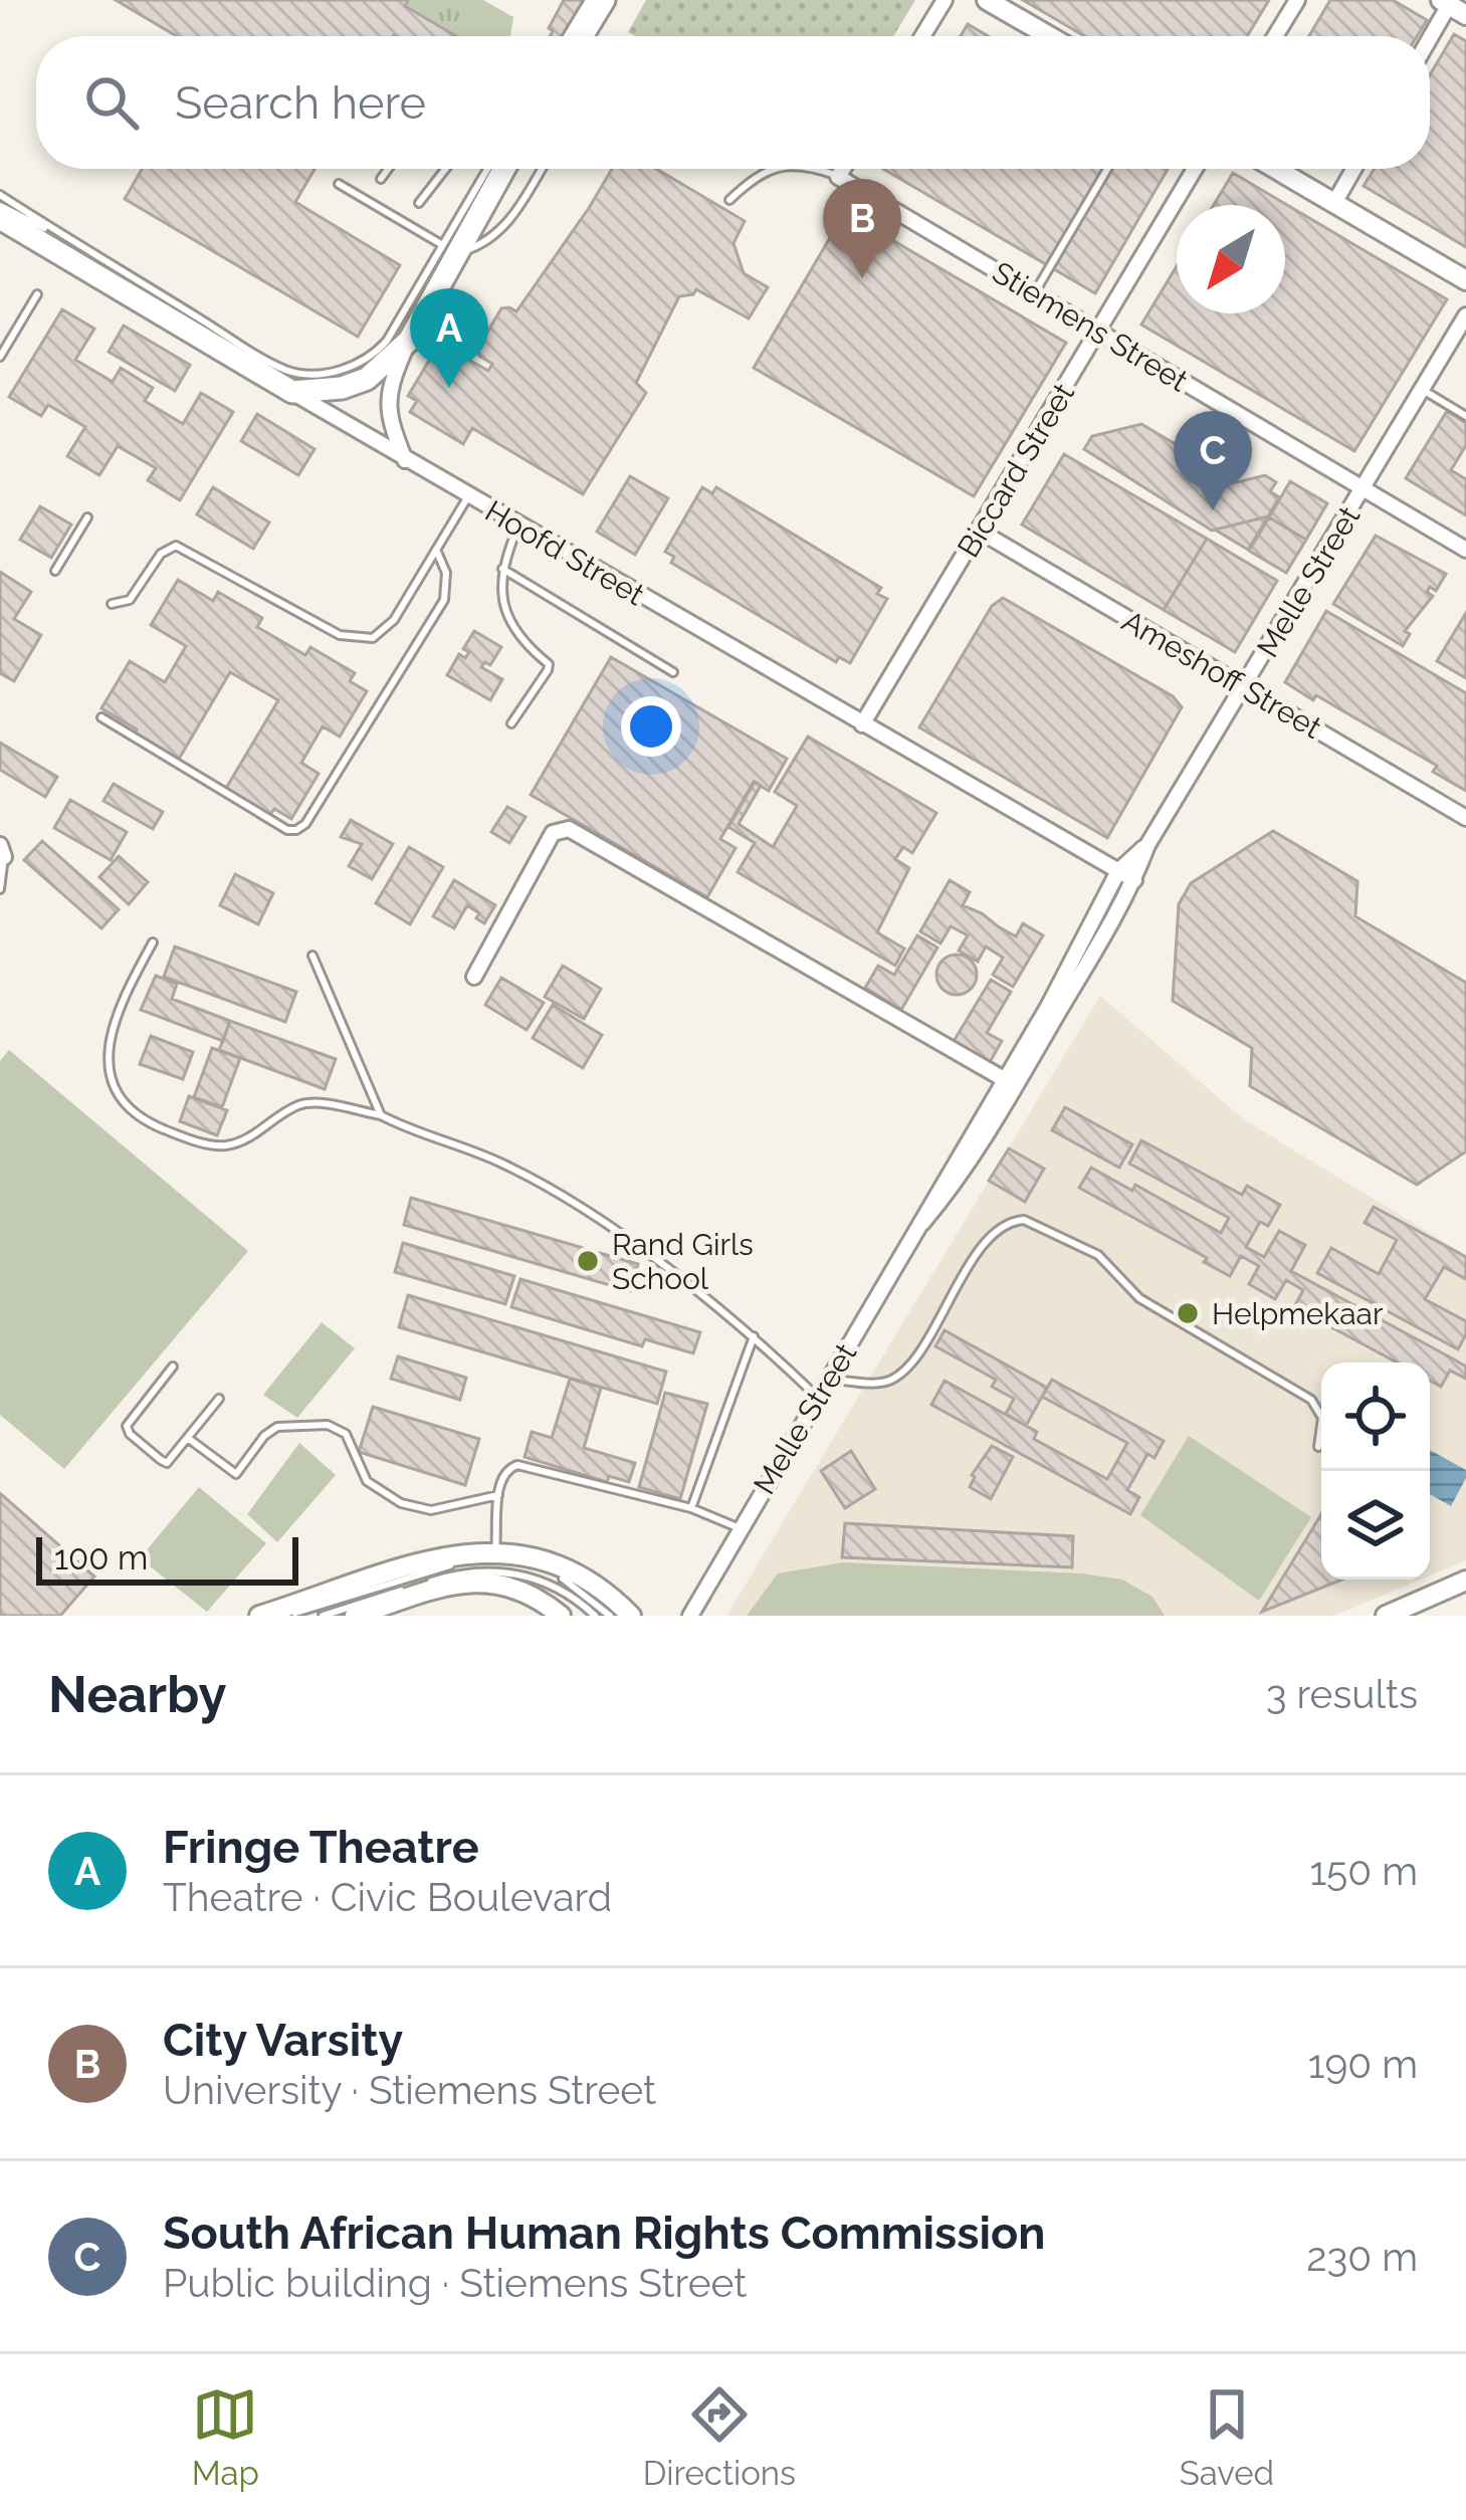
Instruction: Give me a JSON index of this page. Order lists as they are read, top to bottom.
{
  "streets": {
    "main road": ["Hoofd Street"],
    "street": [
      "Stiemens Street",
      "Biccard Street",
      "Melle Street",
      "Ameshoff Street"
    ]
  },
  "crossings": [
    ["Stiemens Street", "Biccard Street"],
    ["Stiemens Street", "Melle Street"],
    ["Biccard Street", "Hoofd Street"],
    ["Biccard Street", "Ameshoff Street"],
    ["Hoofd Street", "Melle Street"],
    ["Melle Street", "Ameshoff Street"]
  ],
  "places": ["Rand Girls School", "Helpmekaar"],
  "scale_bar": "100 m",
  "north": "bottom left",
  "page": {
    "search": "Search here",
    "pins": ["B", "A", "C"],
    "scale": "100 m",
    "heading": ["Nearby", "3 results"],
    "list": [
      {
        "mark": "A",
        "name": "Fringe Theatre",
        "note": "Theatre · Civic Boulevard",
        "value": "150 m"
      },
      {
        "mark": "B",
        "name": "City Varsity",
        "note": "University · Stiemens Street",
        "value": "190 m"
      },
      {
        "mark": "C",
        "name": "South African Human Rights Commission",
        "note": "Public building · Stiemens Street",
        "value": "230 m"
      }
    ],
    "nav": ["Map", "Directions", "Saved"]
  }
}
